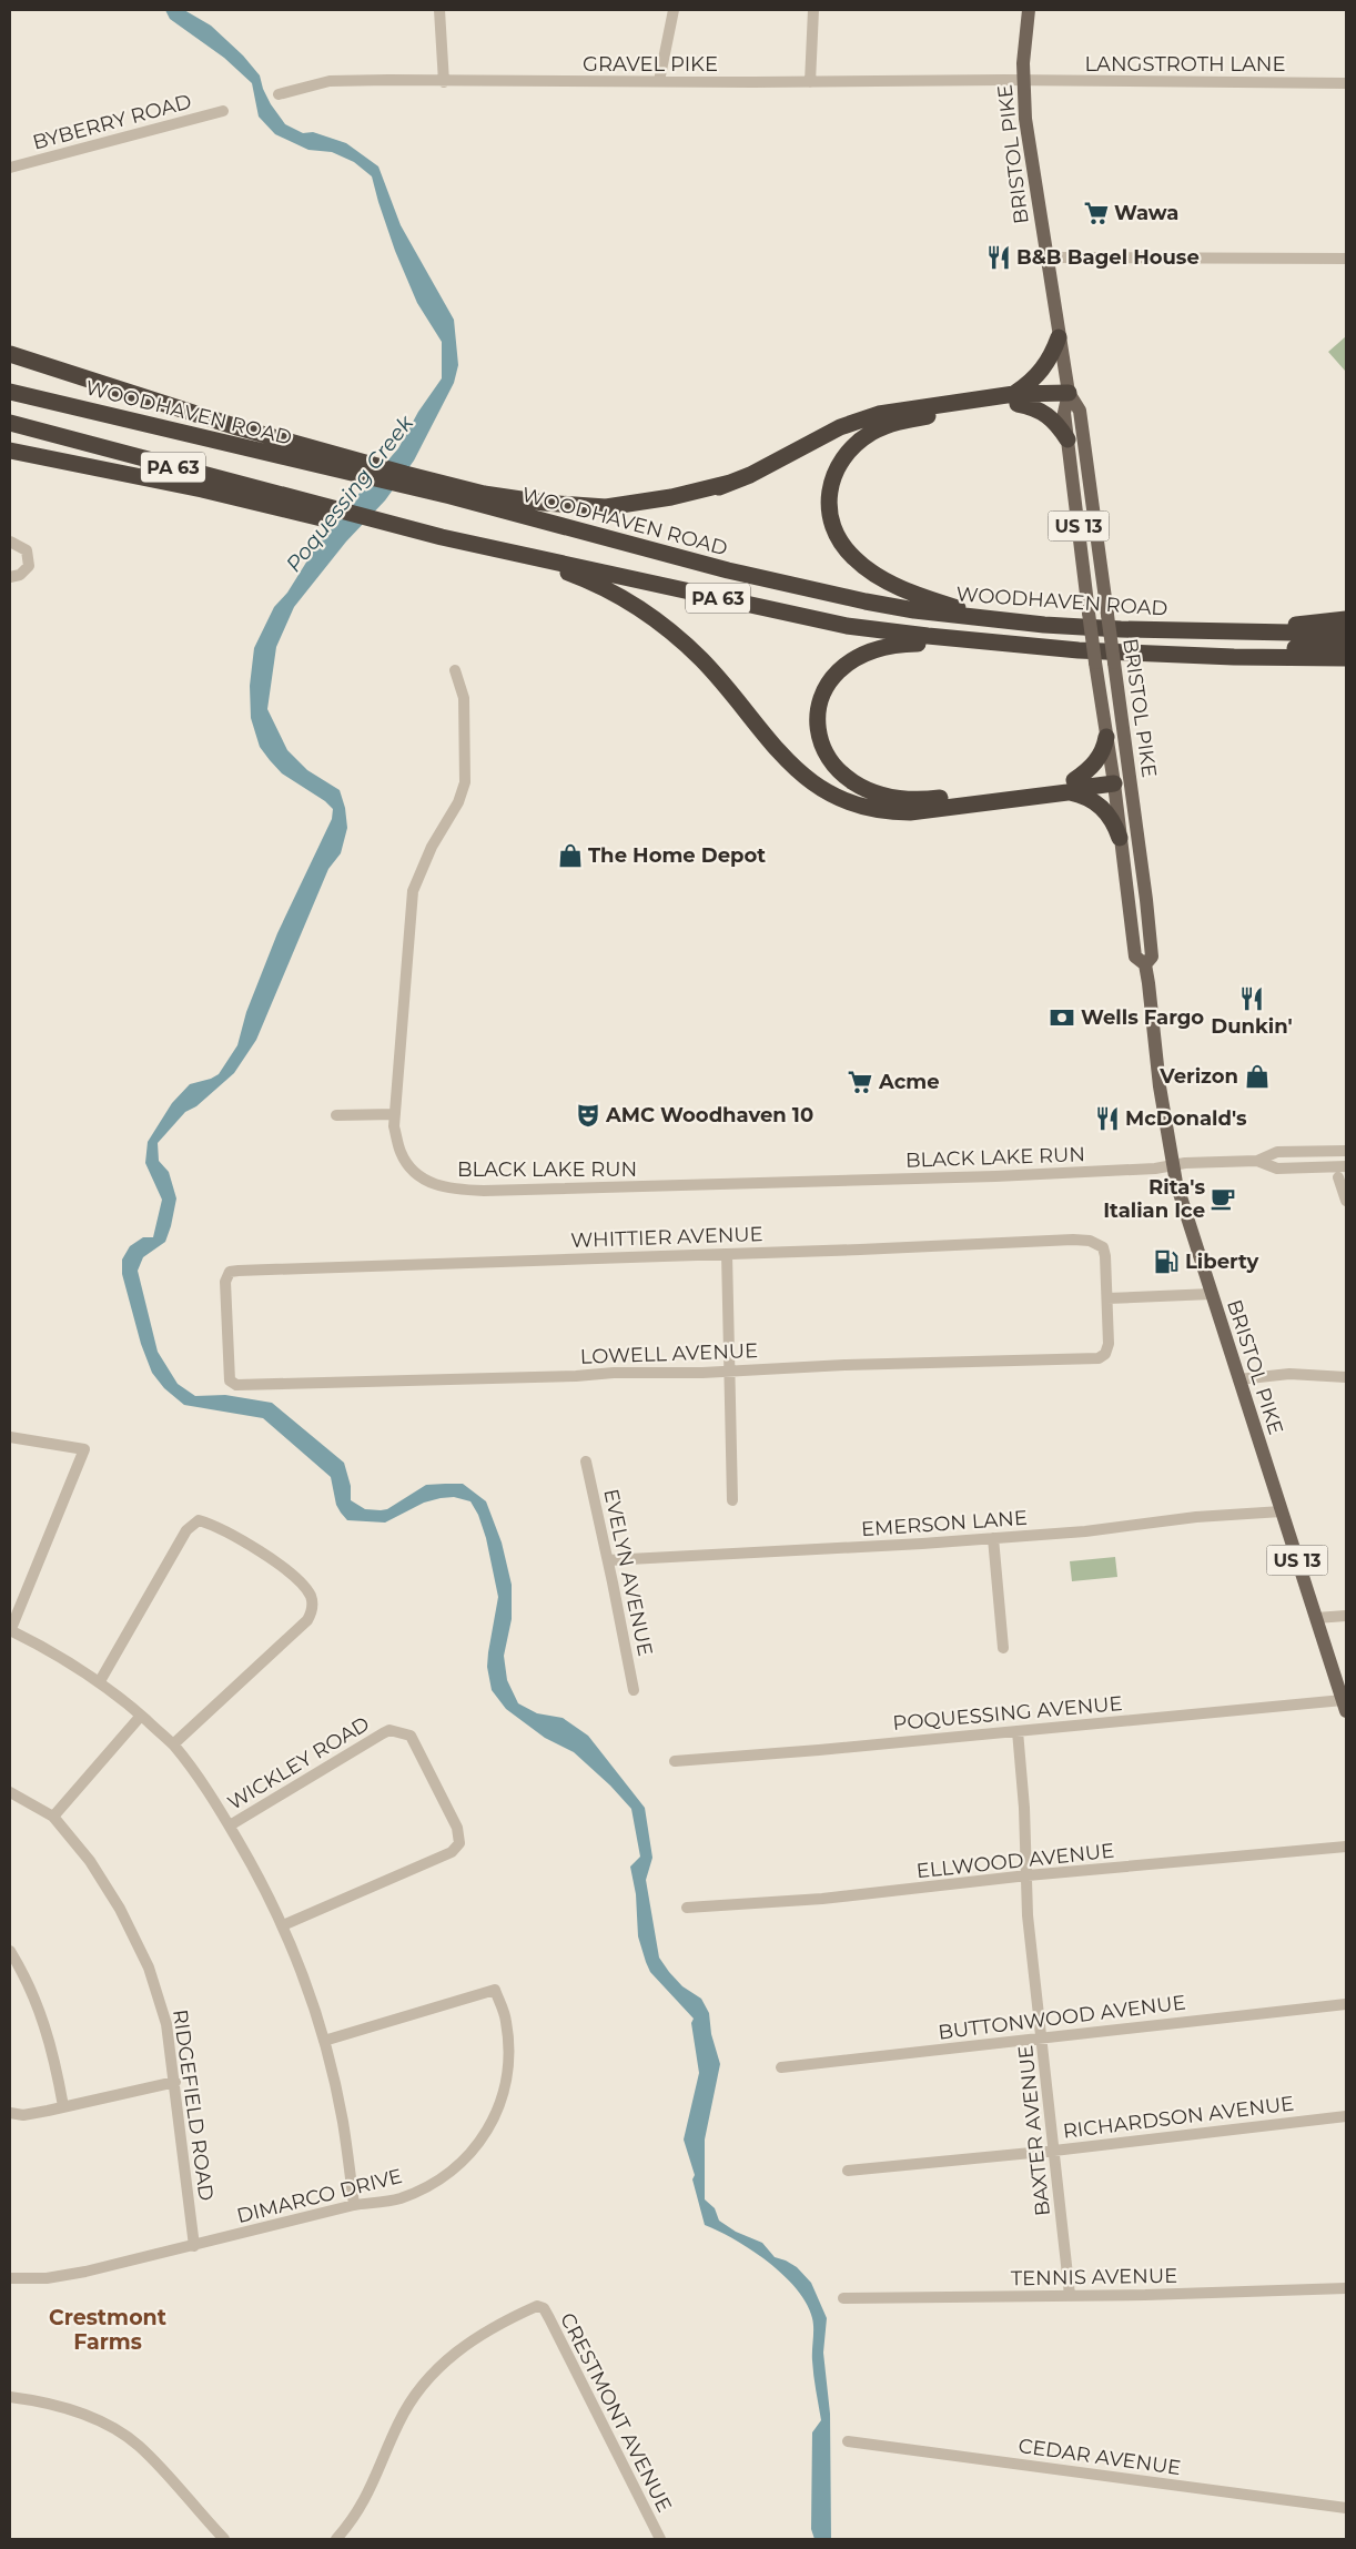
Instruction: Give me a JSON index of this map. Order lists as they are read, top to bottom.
{
  "streets": {
    "highway": ["WOODHAVEN ROAD", "PA 63"],
    "main road": ["BRISTOL PIKE", "US 13"],
    "street": [
      "GRAVEL PIKE",
      "LANGSTROTH LANE",
      "BYBERRY ROAD",
      "BLACK LAKE RUN",
      "WHITTIER AVENUE",
      "LOWELL AVENUE",
      "EMERSON LANE",
      "EVELYN AVENUE",
      "POQUESSING AVENUE",
      "WICKLEY ROAD",
      "ELLWOOD AVENUE",
      "BUTTONWOOD AVENUE",
      "RIDGEFIELD ROAD",
      "RICHARDSON AVENUE",
      "BAXTER AVENUE",
      "DIMARCO DRIVE",
      "TENNIS AVENUE",
      "CRESTMONT AVENUE",
      "CEDAR AVENUE"
    ]
  },
  "crossings": [
    ["GRAVEL PIKE", "LANGSTROTH LANE"],
    ["GRAVEL PIKE", "BRISTOL PIKE"],
    ["LANGSTROTH LANE", "BRISTOL PIKE"],
    ["BRISTOL PIKE", "BLACK LAKE RUN"],
    ["BRISTOL PIKE", "EMERSON LANE"],
    ["BRISTOL PIKE", "POQUESSING AVENUE"],
    ["WHITTIER AVENUE", "LOWELL AVENUE"],
    ["EMERSON LANE", "EVELYN AVENUE"],
    ["POQUESSING AVENUE", "BAXTER AVENUE"],
    ["ELLWOOD AVENUE", "BAXTER AVENUE"],
    ["BUTTONWOOD AVENUE", "BAXTER AVENUE"],
    ["RIDGEFIELD ROAD", "DIMARCO DRIVE"],
    ["RICHARDSON AVENUE", "BAXTER AVENUE"],
    ["BAXTER AVENUE", "TENNIS AVENUE"]
  ],
  "districts": ["Crestmont Farms"],
  "water": ["Poquessing Creek"],
  "places": {
    "supermarket": ["Wawa", "Acme"],
    "restaurant": ["B&B Bagel House", "Dunkin'", "McDonald's"],
    "shop": ["The Home Depot", "Verizon"],
    "bank": ["Wells Fargo"],
    "theatre": ["AMC Woodhaven 10"],
    "cafe": ["Rita's Italian Ice"],
    "fuel station": ["Liberty"]
  }
}
